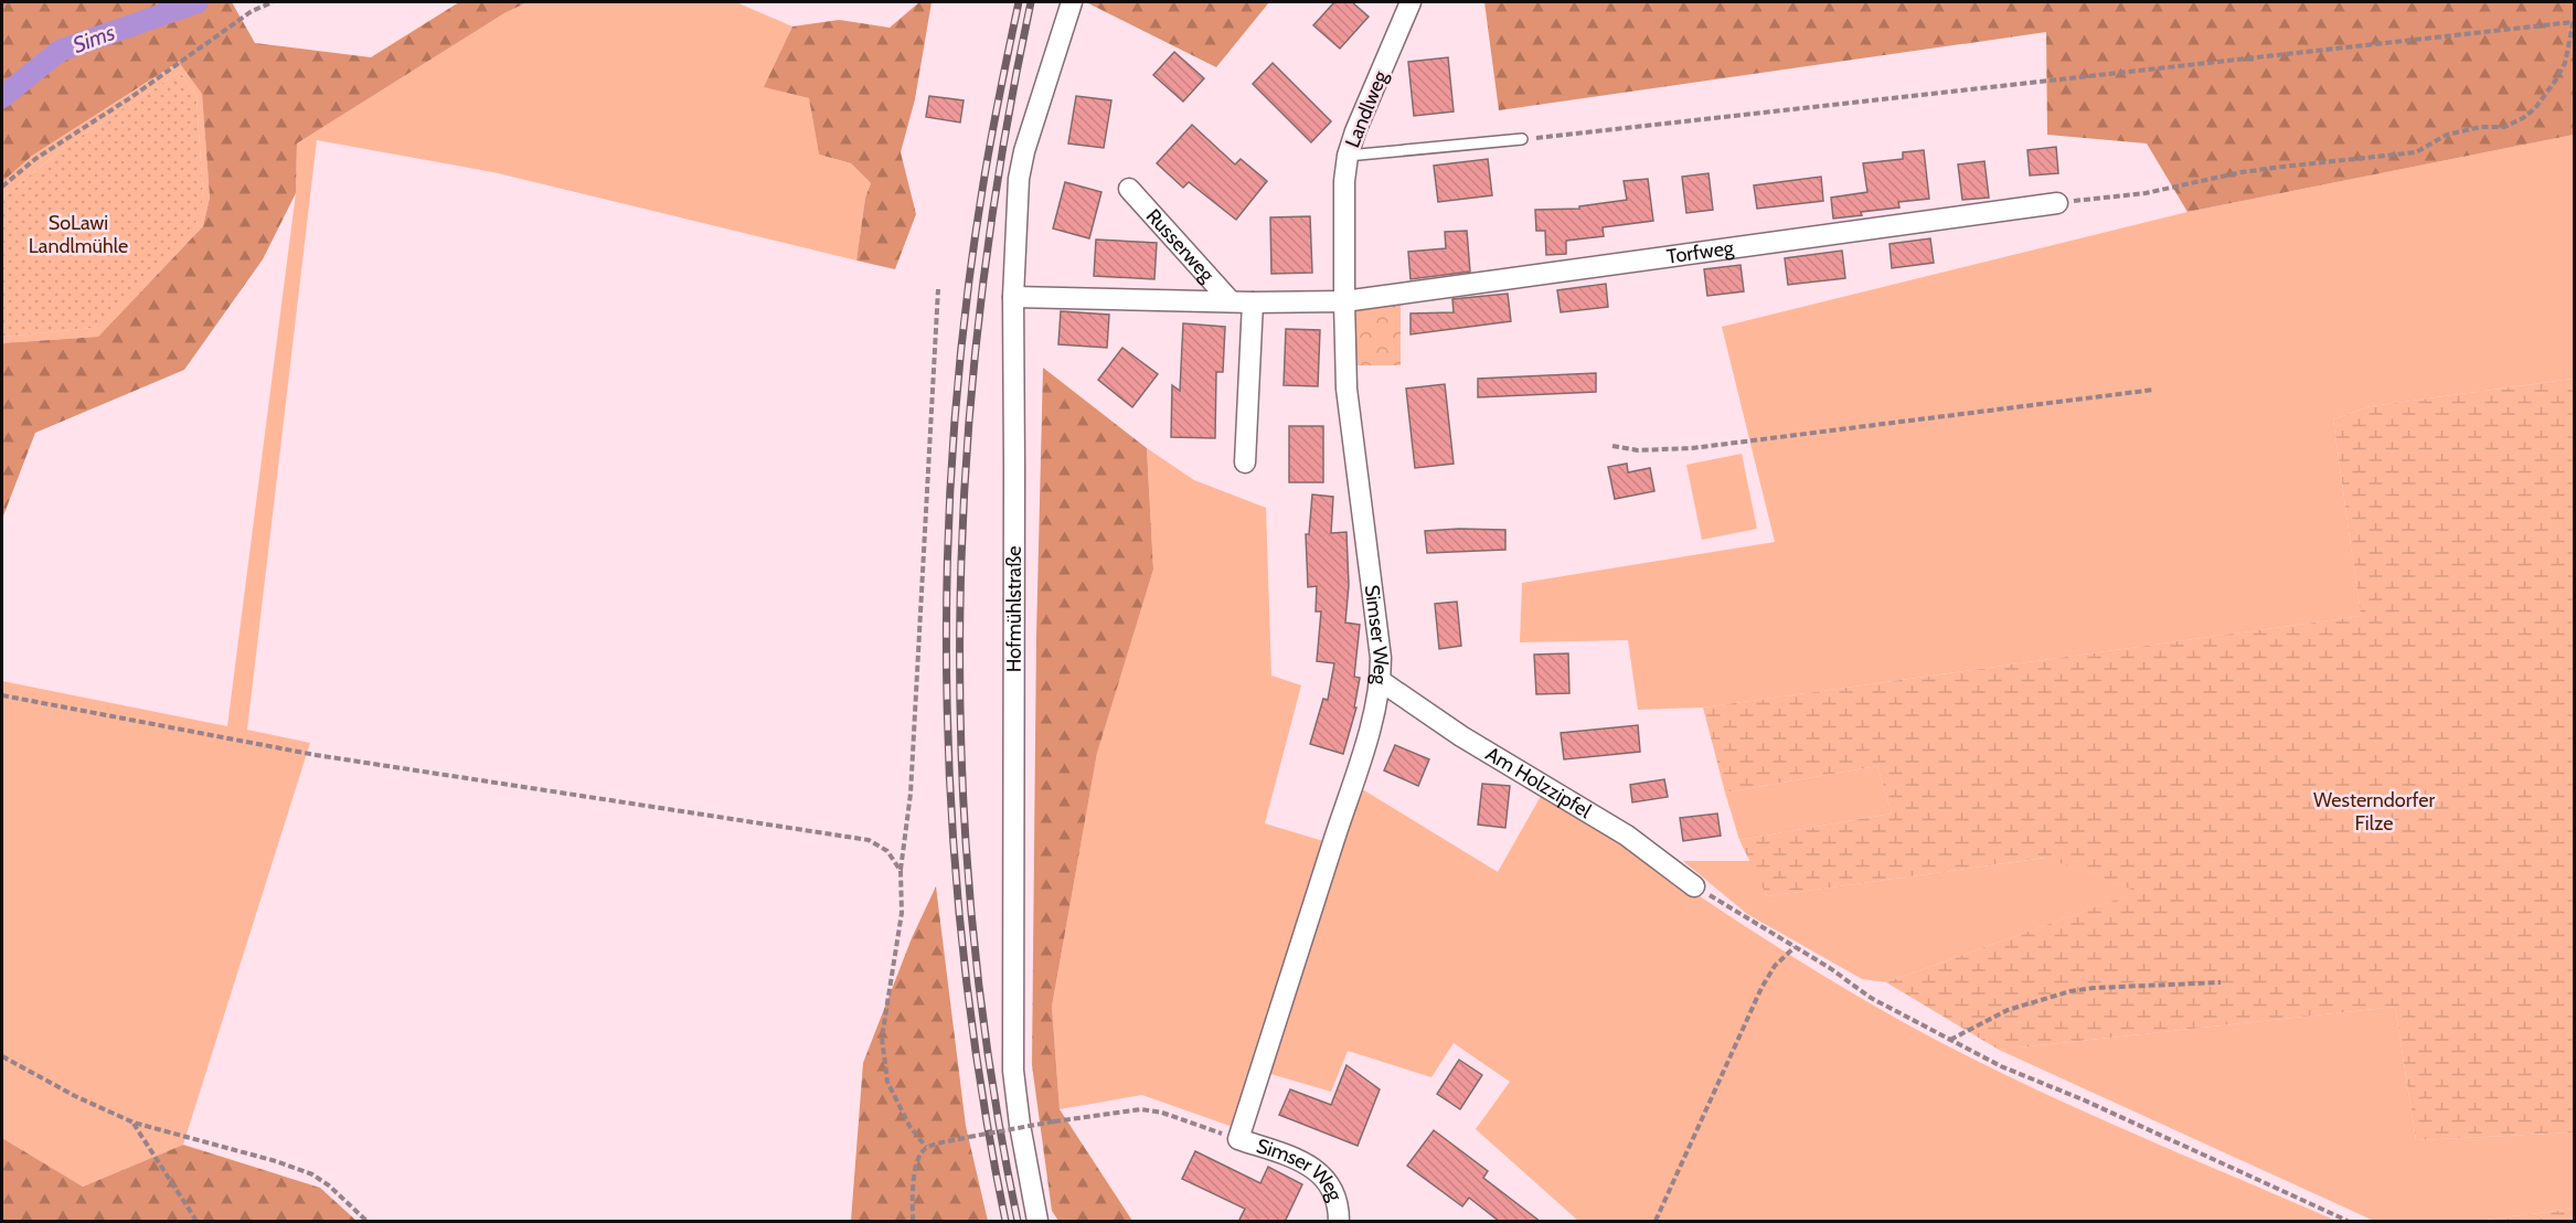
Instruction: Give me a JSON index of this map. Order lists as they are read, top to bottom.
{
  "streets": {
    "street": [
      "Landlweg",
      "Russerweg",
      "Torfweg",
      "Hofmühlstraße",
      "Simser Weg",
      "Am Holzzipfel"
    ]
  },
  "crossings": [
    ["Landlweg", "Torfweg"],
    ["Landlweg", "Simser Weg"],
    ["Torfweg", "Simser Weg"],
    ["Simser Weg", "Am Holzzipfel"]
  ],
  "water": ["Sims"],
  "parks": ["SoLawi Landlmühle", "Westerndorfer Filze"]
}
